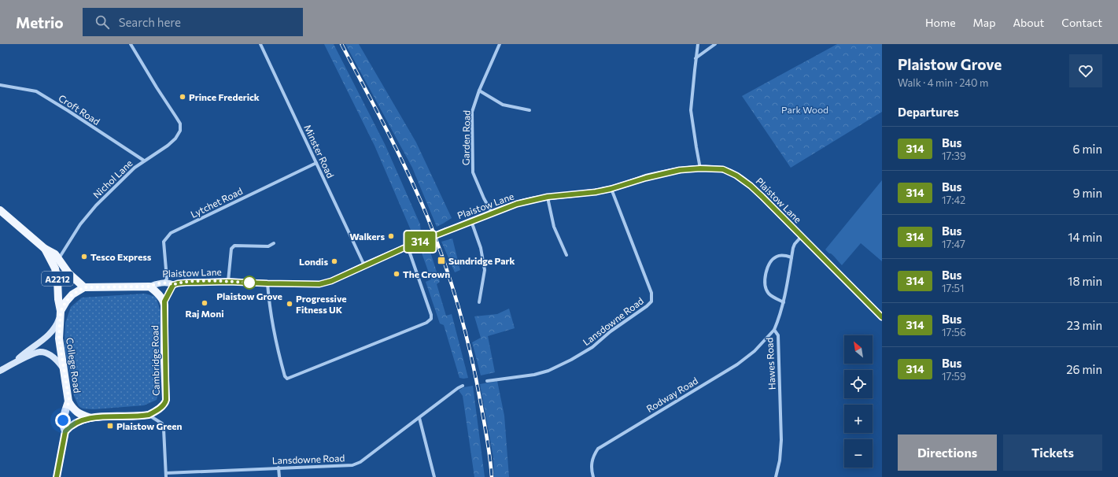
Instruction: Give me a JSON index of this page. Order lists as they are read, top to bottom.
{
  "streets": {
    "main road": [
      "Plaistow Lane",
      "A2212",
      "Cambridge Road",
      "College Road"
    ],
    "street": [
      "Croft Road",
      "Garden Road",
      "Minster Road",
      "Nichol Lane",
      "Lytchet Road",
      "Lansdowne Road",
      "Hawes Road",
      "Rodway Road"
    ]
  },
  "crossings": [
    ["Croft Road", "Nichol Lane"],
    ["Garden Road", "Plaistow Lane"],
    ["Minster Road", "Plaistow Lane"],
    ["Minster Road", "Lytchet Road"],
    ["Plaistow Lane", "Lytchet Road"],
    ["Plaistow Lane", "Lansdowne Road"],
    ["Plaistow Lane", "Cambridge Road"],
    ["Plaistow Lane", "Hawes Road"],
    ["A2212", "College Road"],
    ["Hawes Road", "Rodway Road"]
  ],
  "parks": ["Park Wood"],
  "places": {
    "other": [
      "Prince Frederick",
      "Walkers",
      "Tesco Express",
      "Londis",
      "The Crown",
      "Plaistow Grove",
      "Raj Moni",
      "Progressive Fitness UK"
    ],
    "transit": ["Sundridge Park", "Plaistow Green"]
  },
  "lines": ["bus line 314"],
  "north": "top left",
  "page": {
    "header": "Metrio",
    "search": "Search here",
    "nav": [
      "Home",
      "Map",
      "About",
      "Contact"
    ],
    "on_map": "314",
    "heading": [
      ["Plaistow Grove", "Walk · 4 min · 240 m"],
      "Departures"
    ],
    "list": [
      {
        "mark": "314",
        "name": "Bus",
        "note": "17:39",
        "value": "6 min"
      },
      {
        "mark": "314",
        "name": "Bus",
        "note": "17:42",
        "value": "9 min"
      },
      {
        "mark": "314",
        "name": "Bus",
        "note": "17:47",
        "value": "14 min"
      },
      {
        "mark": "314",
        "name": "Bus",
        "note": "17:51",
        "value": "18 min"
      },
      {
        "mark": "314",
        "name": "Bus",
        "note": "17:56",
        "value": "23 min"
      },
      {
        "mark": "314",
        "name": "Bus",
        "note": "17:59",
        "value": "26 min"
      }
    ],
    "map_buttons": ["+", "−"],
    "buttons": ["Directions", "Tickets"]
  }
}
